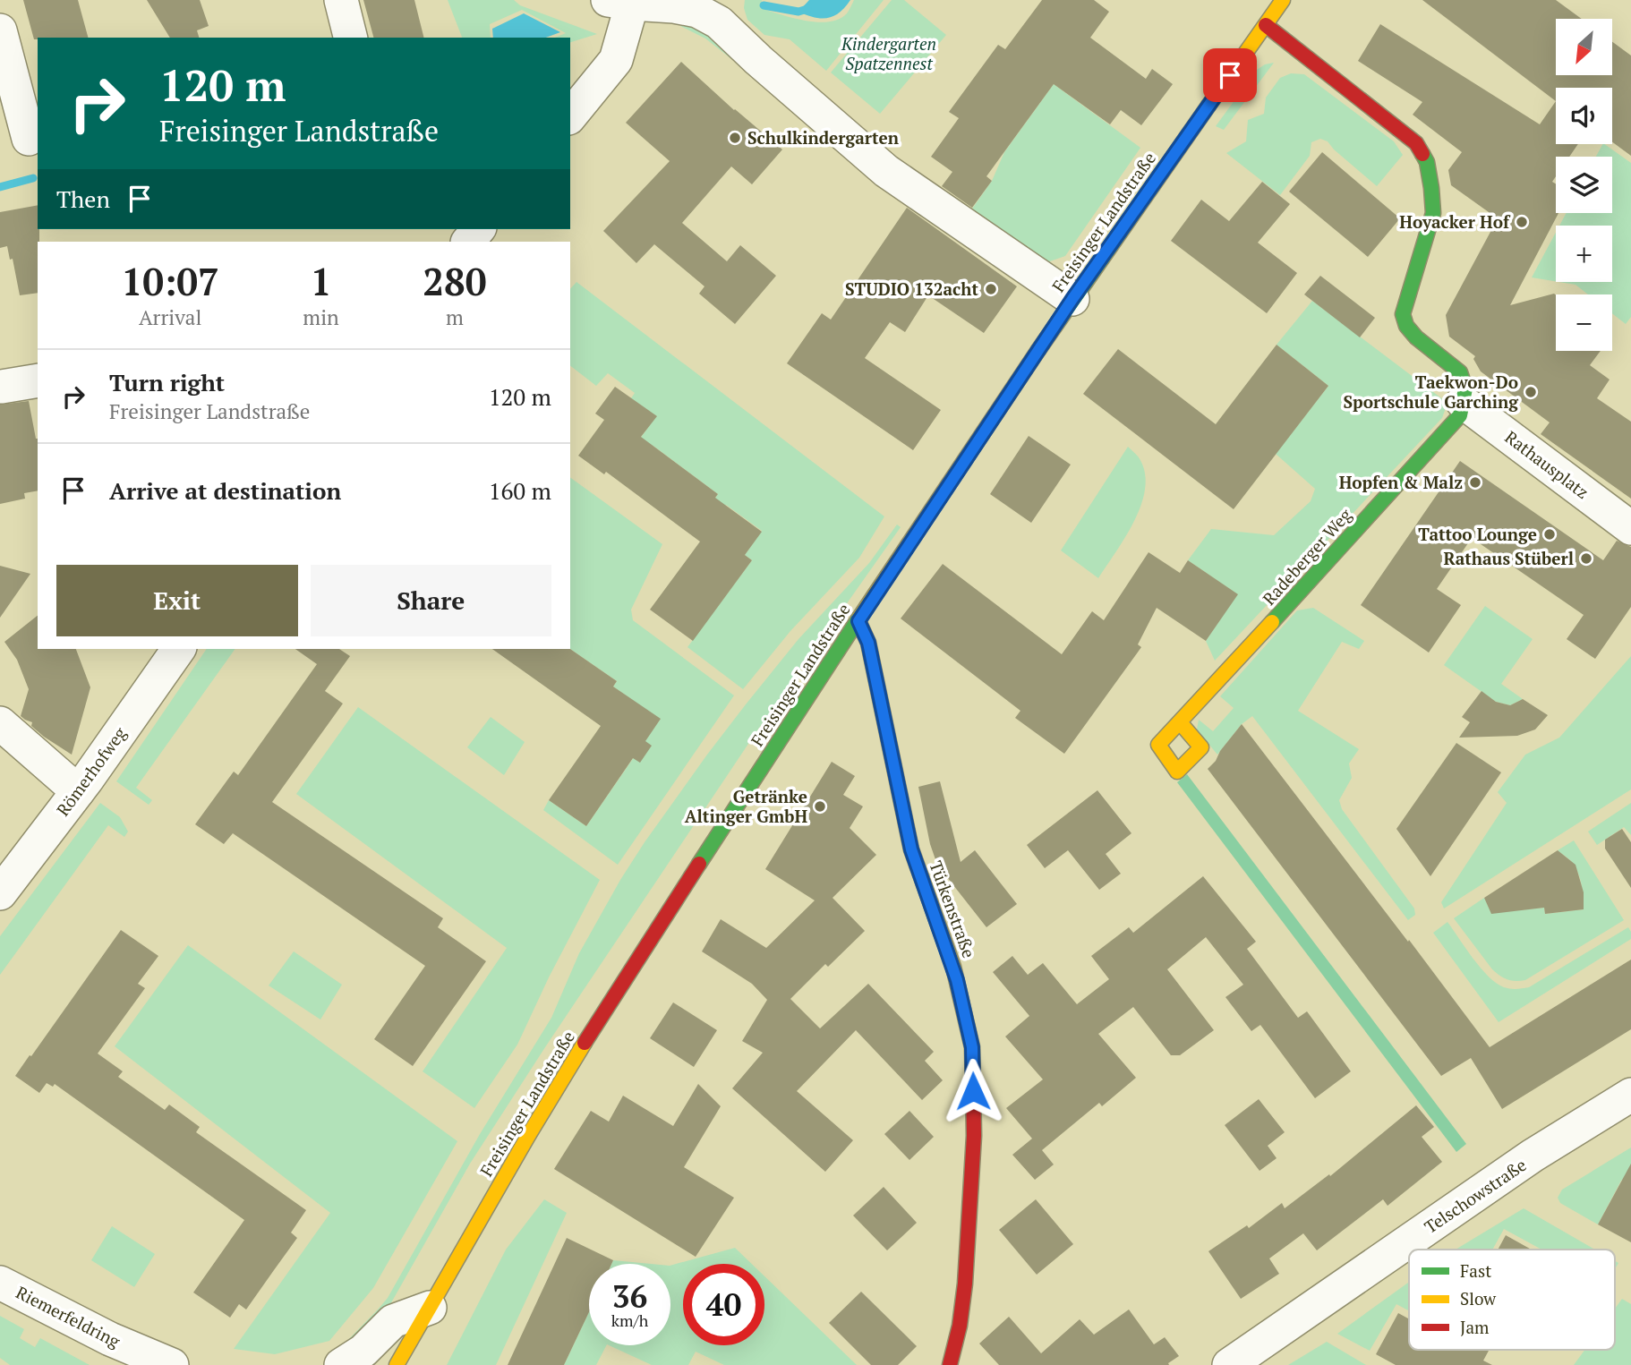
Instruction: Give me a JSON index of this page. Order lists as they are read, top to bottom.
{
  "streets": {
    "street": [
      "Freisinger Landstraße",
      "Rathausplatz",
      "Radeberger Weg",
      "Römerhofweg",
      "Türkenstraße",
      "Telschowstraße",
      "Riemerfeldring"
    ]
  },
  "crossings": [
    ["Freisinger Landstraße", "Türkenstraße"],
    ["Rathausplatz", "Radeberger Weg"]
  ],
  "parks": ["Kindergarten Spatzennest"],
  "places": [
    "Schulkindergarten",
    "Hoyacker Hof",
    "STUDIO 132acht",
    "Taekwon-Do Sportschule Garching",
    "Hopfen & Malz",
    "Tattoo Lounge",
    "Rathaus Stüberl",
    "Getränke Altinger GmbH"
  ],
  "legend": ["Fast", "Slow", "Jam"],
  "north": "bottom left",
  "page": {
    "map_buttons": ["+", "−"],
    "turn": ["120 m", "Freisinger Landstraße"],
    "then": "Then",
    "eta": [
      "10:07",
      "Arrival",
      "1",
      "min",
      "280",
      "m"
    ],
    "list": [
      {
        "name": "Turn right",
        "note": "Freisinger Landstraße",
        "value": "120 m"
      },
      {
        "name": "Arrive at destination",
        "value": "160 m"
      }
    ],
    "buttons": ["Exit", "Share"],
    "speed": "36 km/h",
    "limit": "40"
  }
}
